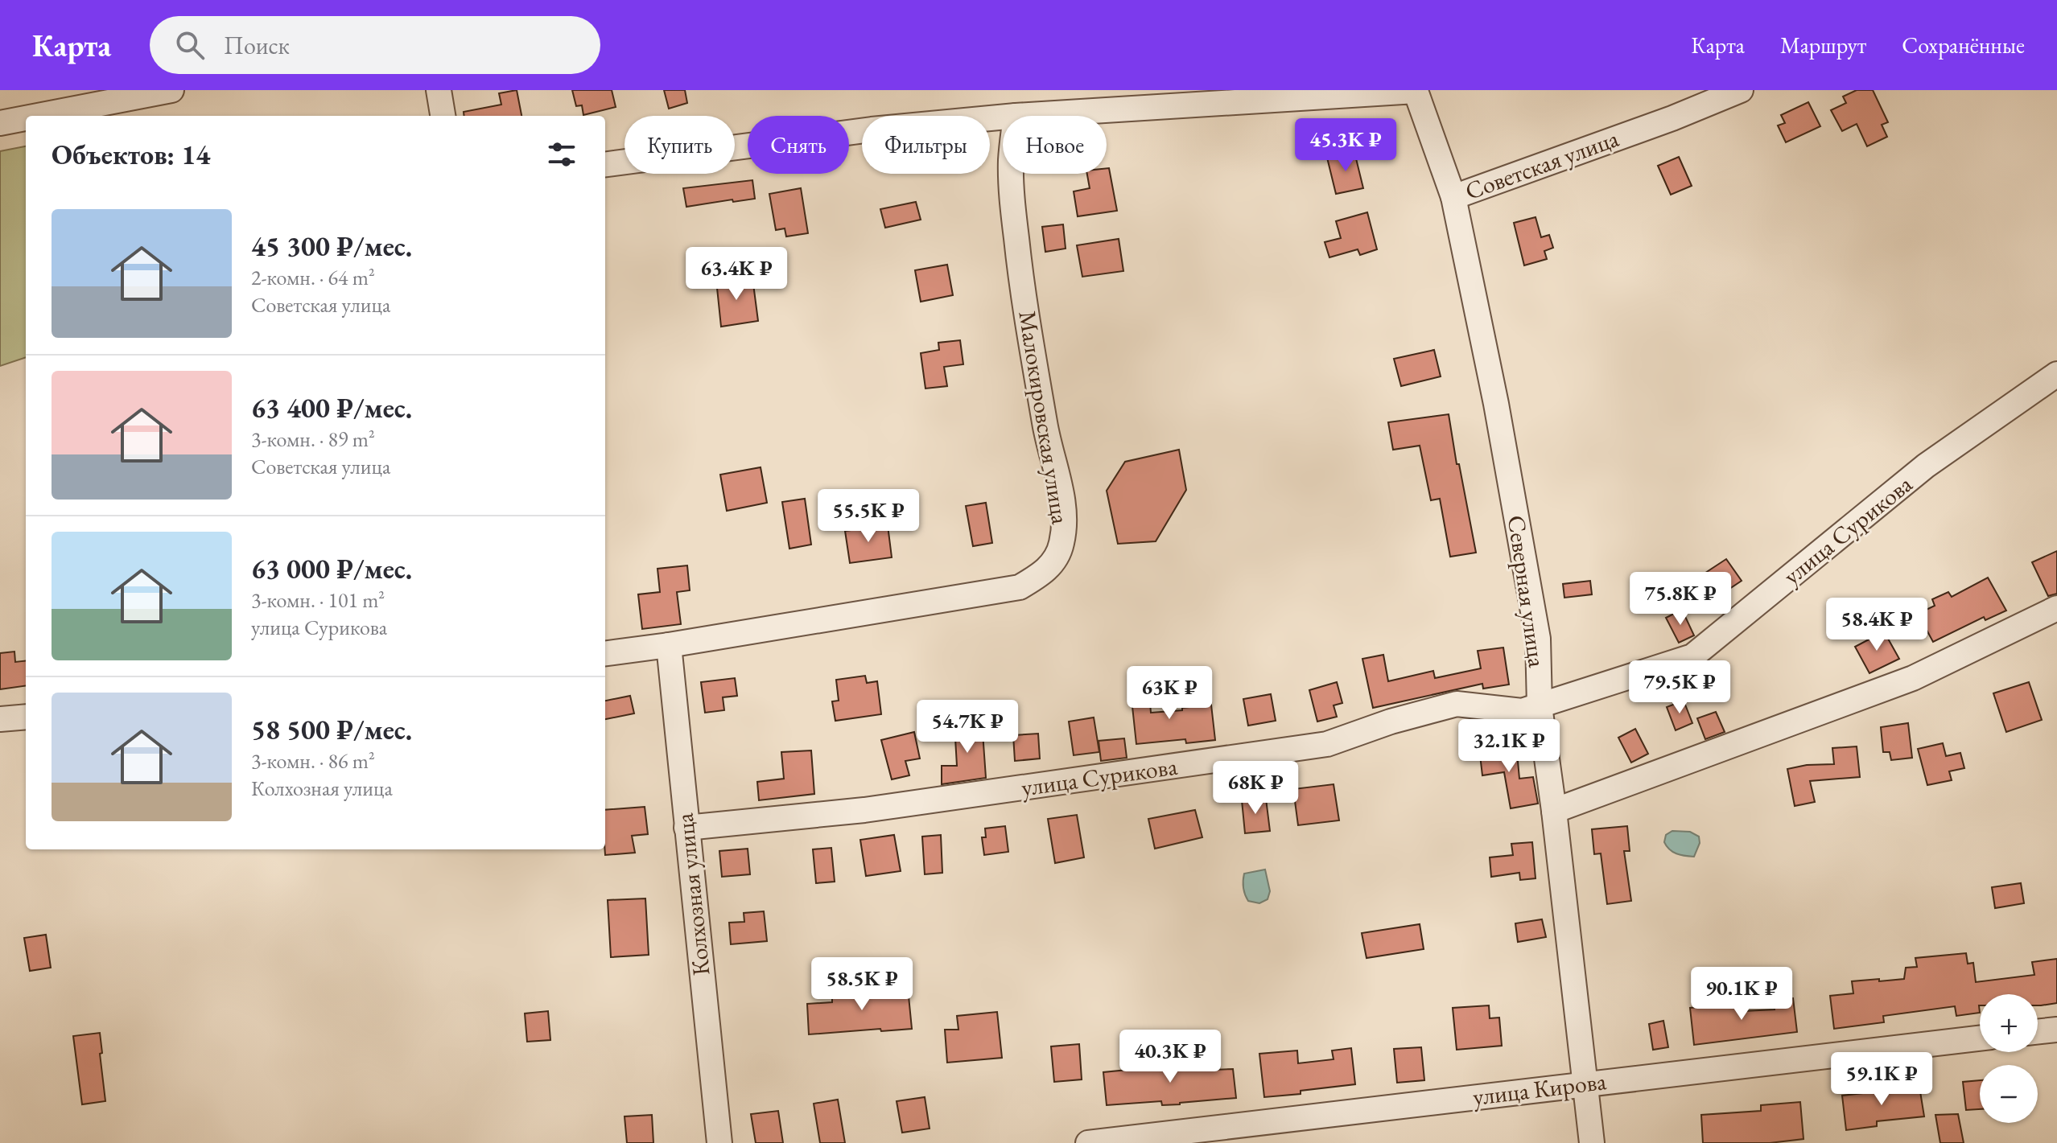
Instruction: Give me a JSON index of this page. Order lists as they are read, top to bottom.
{
  "streets": {
    "street": [
      "Советская улица",
      "Малокировская улица",
      "улица Сурикова",
      "Северная улица",
      "Колхозная улица",
      "улица Кирова"
    ]
  },
  "crossings": [
    ["Советская улица", "Северная улица"],
    ["Малокировская улица", "Колхозная улица"],
    ["улица Сурикова", "Северная улица"],
    ["улица Сурикова", "Колхозная улица"],
    ["Северная улица", "улица Кирова"]
  ],
  "page": {
    "header": "Карта",
    "search": "Поиск",
    "nav": ["Карта", "Маршрут", "Сохранённые"],
    "chip": [
      "Купить",
      "Снять",
      "Фильтры",
      "Новое"
    ],
    "heading": "Объектов: 14",
    "price": [
      "45.3K ₽",
      "63.4K ₽",
      "55.5K ₽",
      "75.8K ₽",
      "58.4K ₽",
      "79.5K ₽",
      "63K ₽",
      "54.7K ₽",
      "32.1K ₽",
      "68K ₽",
      "58.5K ₽",
      "90.1K ₽",
      "40.3K ₽",
      "59.1K ₽"
    ],
    "list": [
      {
        "name": "45 300 ₽/мес.",
        "note": "2-комн. · 64 m² · Советская улица"
      },
      {
        "name": "63 400 ₽/мес.",
        "note": "3-комн. · 89 m² · Советская улица"
      },
      {
        "name": "63 000 ₽/мес.",
        "note": "3-комн. · 101 m² · улица Сурикова"
      },
      {
        "name": "58 500 ₽/мес.",
        "note": "3-комн. · 86 m² · Колхозная улица"
      }
    ],
    "map_buttons": ["+", "−"]
  }
}
